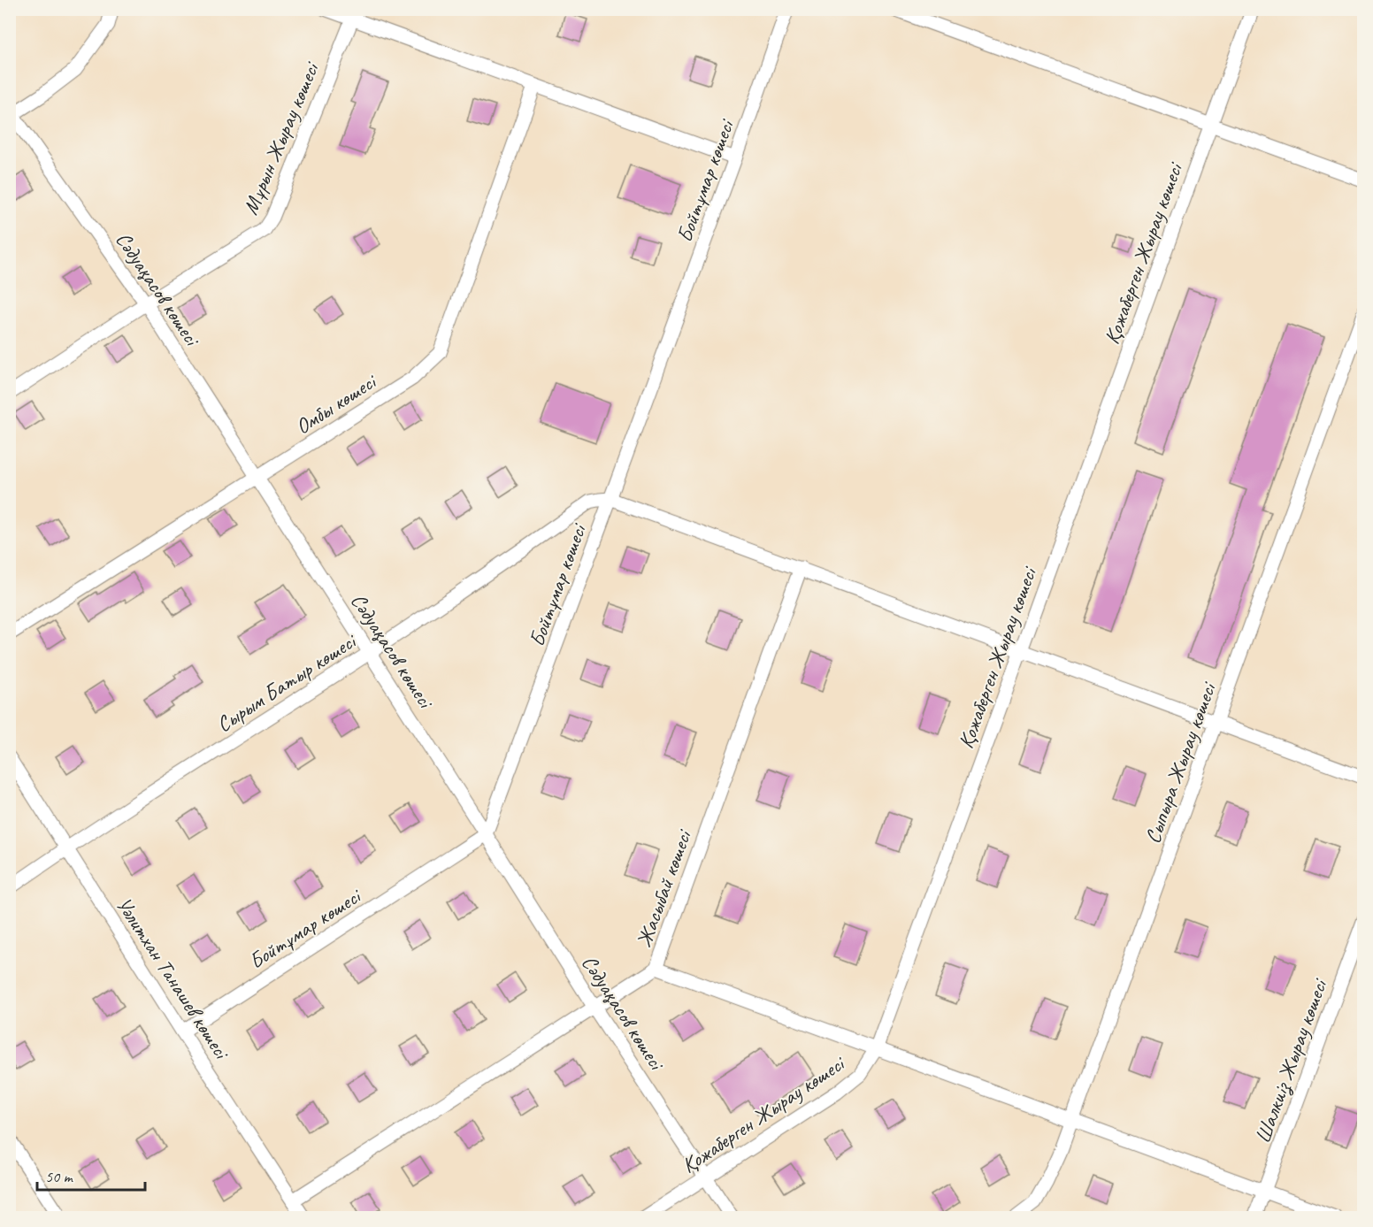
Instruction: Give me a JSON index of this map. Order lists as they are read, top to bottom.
{
  "streets": {
    "street": [
      "Мұрын Жырау көшесі",
      "Бойтұмар көшесі",
      "Қожаберген Жырау көшесі",
      "Сәдуақасов көшесі",
      "Омбы көшесі",
      "Сырым Батыр көшесі",
      "Сыпыра Жырау көшесі",
      "Жасыбай көшесі",
      "Уәлитхан Танашев көшесі",
      "Шалкиіз Жырау көшесі"
    ]
  },
  "crossings": [
    ["Мұрын Жырау көшесі", "Сәдуақасов көшесі"],
    ["Бойтұмар көшесі", "Сәдуақасов көшесі"],
    ["Бойтұмар көшесі", "Сырым Батыр көшесі"],
    ["Бойтұмар көшесі", "Уәлитхан Танашев көшесі"],
    ["Қожаберген Жырау көшесі", "Сәдуақасов көшесі"],
    ["Сәдуақасов көшесі", "Омбы көшесі"],
    ["Сәдуақасов көшесі", "Сырым Батыр көшесі"],
    ["Сәдуақасов көшесі", "Жасыбай көшесі"],
    ["Сырым Батыр көшесі", "Уәлитхан Танашев көшесі"],
    ["Жасыбай көшесі", "Уәлитхан Танашев көшесі"]
  ],
  "scale_bar": "50 m"
}
